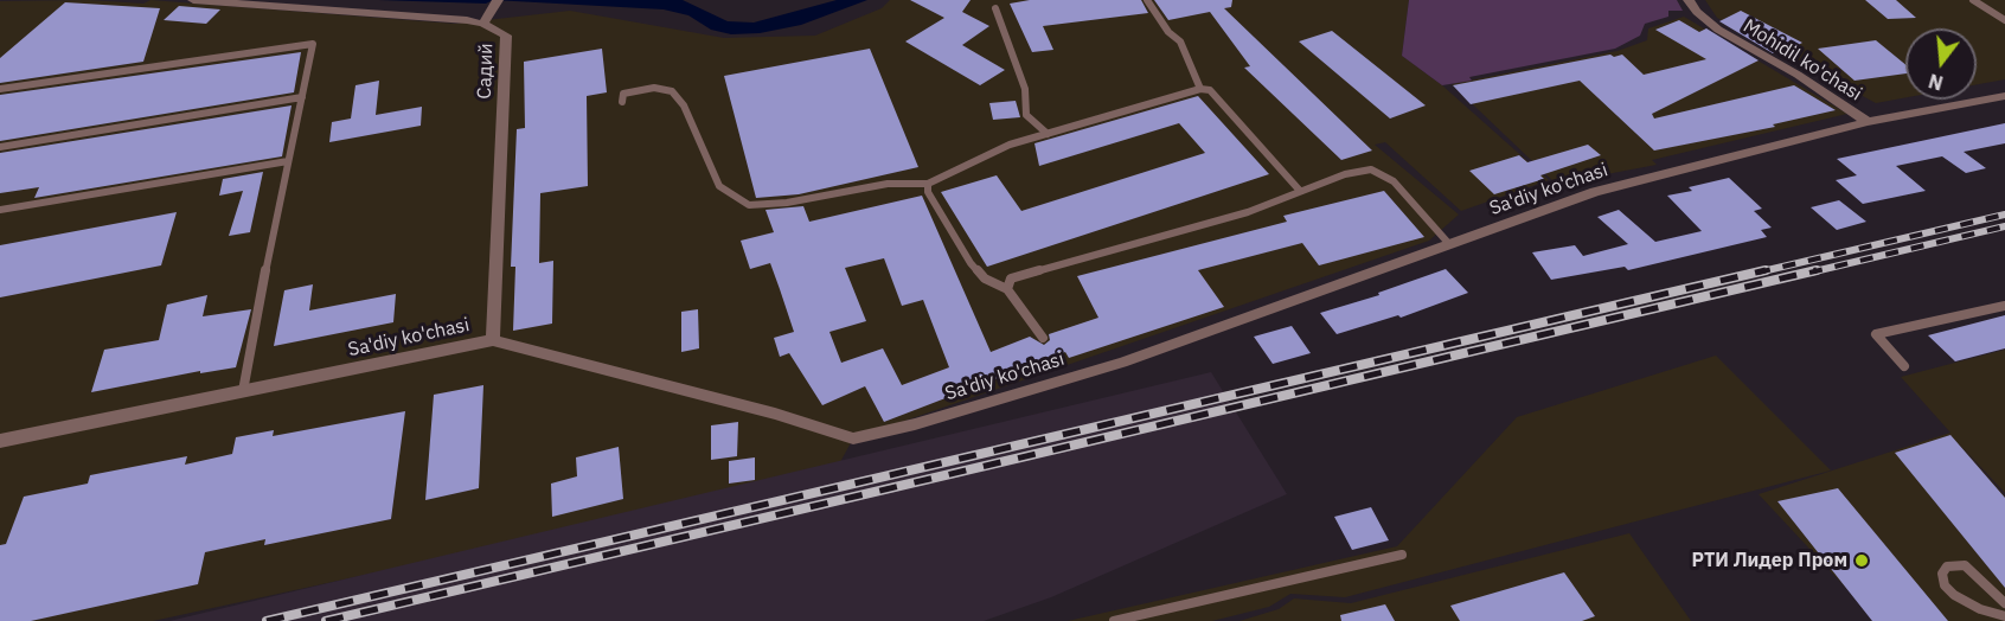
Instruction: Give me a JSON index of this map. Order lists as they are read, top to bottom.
{
  "streets": {
    "street": ["Mohidil ko'chasi", "Садий", "Sa'diy ko'chasi"]
  },
  "crossings": [
    ["Mohidil ko'chasi", "Sa'diy ko'chasi"],
    ["Садий", "Sa'diy ko'chasi"]
  ],
  "places": ["РТИ Лидер Пром"],
  "north": "bottom"
}
